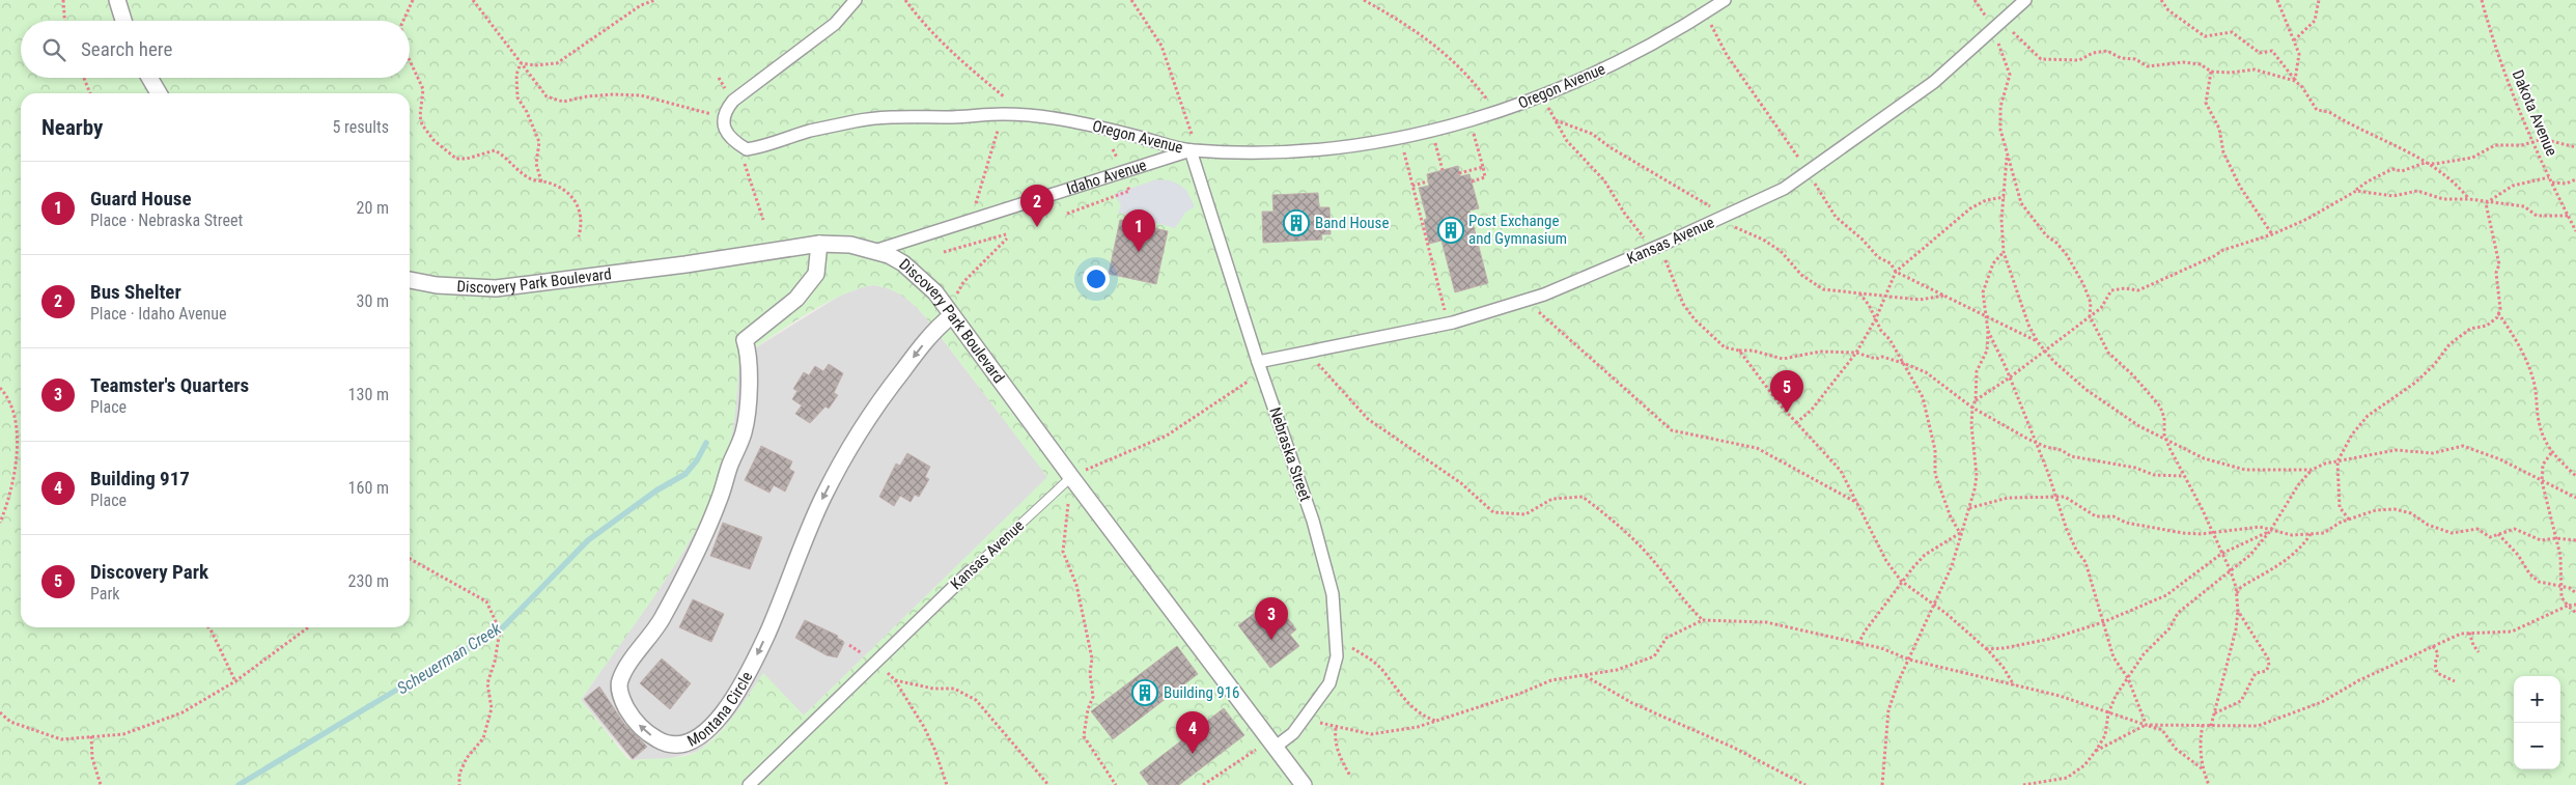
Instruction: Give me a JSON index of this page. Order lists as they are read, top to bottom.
{
  "streets": {
    "street": [
      "Oregon Avenue",
      "Idaho Avenue",
      "Kansas Avenue",
      "Discovery Park Boulevard",
      "Nebraska Street",
      "Montana Circle"
    ],
    "path": ["Dakota Avenue"]
  },
  "crossings": [
    ["Oregon Avenue", "Idaho Avenue"],
    ["Oregon Avenue", "Nebraska Street"],
    ["Idaho Avenue", "Discovery Park Boulevard"],
    ["Idaho Avenue", "Nebraska Street"],
    ["Kansas Avenue", "Discovery Park Boulevard"],
    ["Kansas Avenue", "Nebraska Street"],
    ["Discovery Park Boulevard", "Nebraska Street"],
    ["Discovery Park Boulevard", "Montana Circle"]
  ],
  "water": ["Scheuerman Creek"],
  "places": {
    "building": ["Band House", "Post Exchange and Gymnasium", "Building 916"]
  },
  "page": {
    "search": "Search here",
    "heading": ["Nearby", "5 results"],
    "list": [
      {
        "mark": "1",
        "name": "Guard House",
        "note": "Place · Nebraska Street",
        "value": "20 m"
      },
      {
        "mark": "2",
        "name": "Bus Shelter",
        "note": "Place · Idaho Avenue",
        "value": "30 m"
      },
      {
        "mark": "3",
        "name": "Teamster's Quarters",
        "note": "Place",
        "value": "130 m"
      },
      {
        "mark": "4",
        "name": "Building 917",
        "note": "Place",
        "value": "160 m"
      },
      {
        "mark": "5",
        "name": "Discovery Park",
        "note": "Park",
        "value": "230 m"
      }
    ],
    "pins": [
      "2",
      "1",
      "5",
      "3",
      "4"
    ],
    "map_buttons": ["+", "−"]
  }
}
